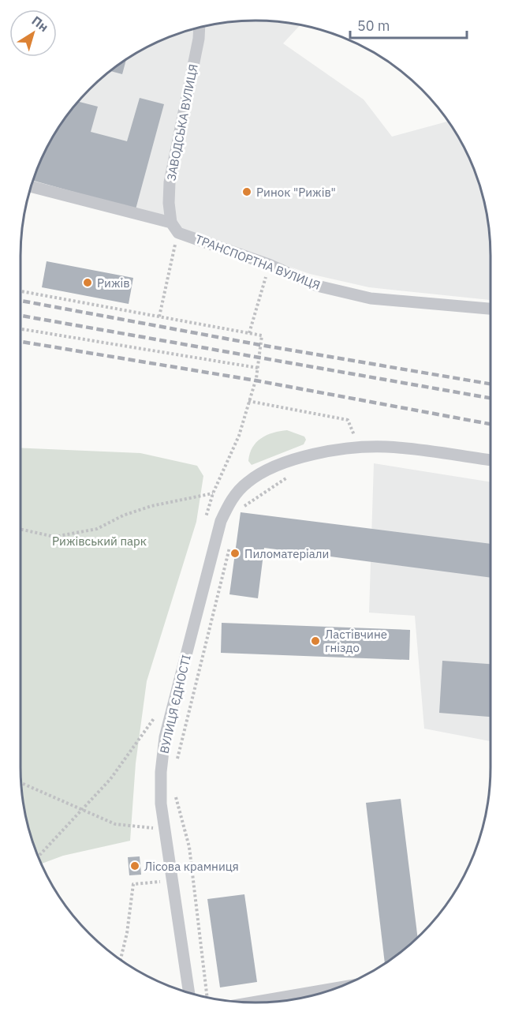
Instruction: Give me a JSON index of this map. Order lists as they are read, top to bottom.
{
  "streets": {
    "street": ["ЗАВОДСЬКА ВУЛИЦЯ", "ТРАНСПОРТНА ВУЛИЦЯ", "ВУЛИЦЯ ЄДНОСТІ"]
  },
  "crossings": [
    ["ЗАВОДСЬКА ВУЛИЦЯ", "ТРАНСПОРТНА ВУЛИЦЯ"]
  ],
  "parks": ["Рижівський парк"],
  "places": [
    "Ринок \"Рижів\"",
    "Рижів",
    "Пиломатеріали",
    "Ластівчине гніздо",
    "Лісова крамниця"
  ],
  "scale_bar": "50 m",
  "north": "top right"
}
